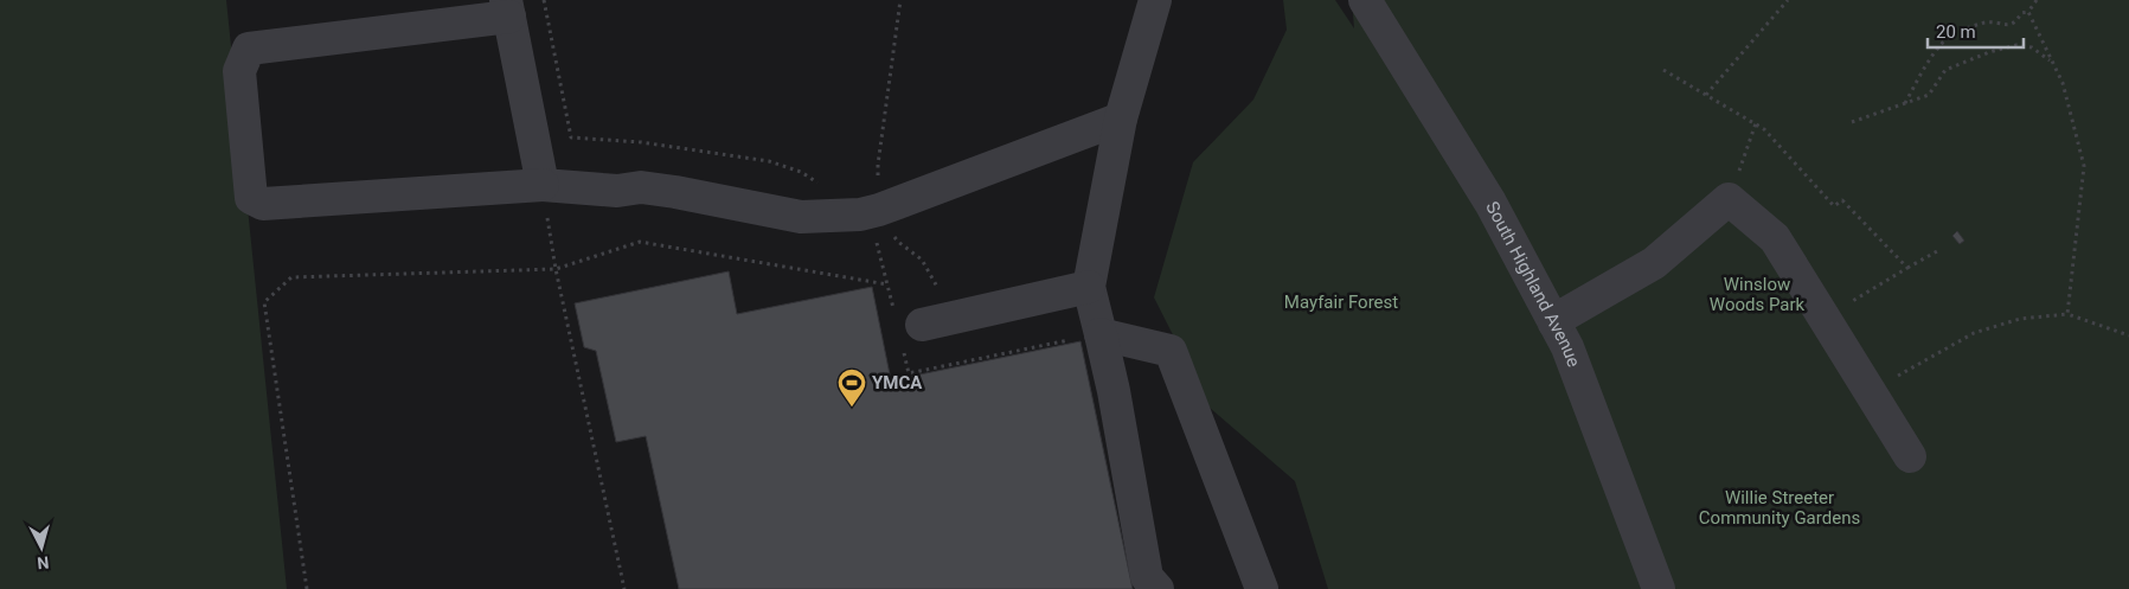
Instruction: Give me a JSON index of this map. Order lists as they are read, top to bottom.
{
  "streets": {
    "street": ["South Highland Avenue"]
  },
  "parks": ["Winslow Woods Park", "Mayfair Forest", "Willie Streeter Community Gardens"],
  "places": {
    "sports": ["YMCA"]
  },
  "scale_bar": "20 m",
  "north": "bottom"
}
